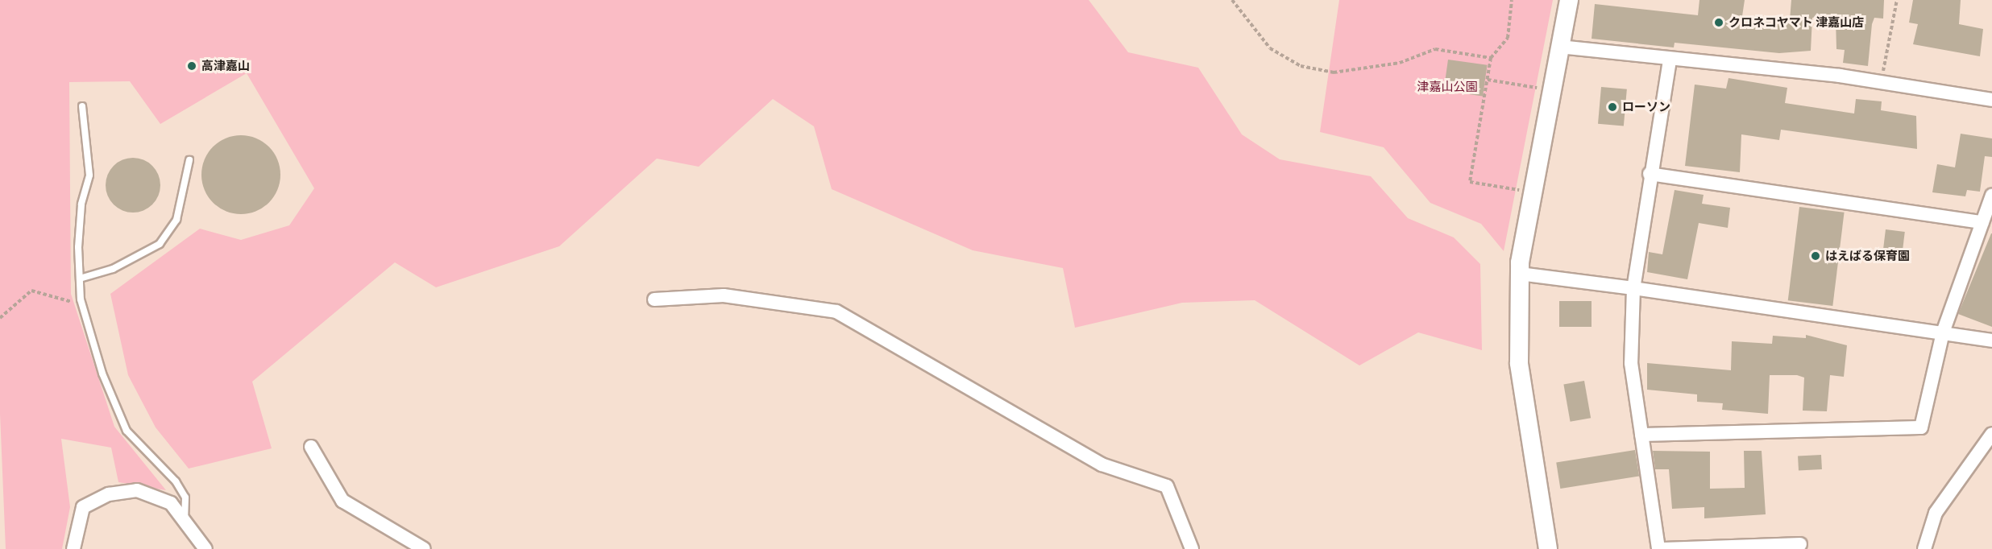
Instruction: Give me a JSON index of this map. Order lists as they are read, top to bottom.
{
  "parks": ["津嘉山公園"],
  "places": [
    "クロネコヤマト 津嘉山店",
    "高津嘉山",
    "ローソン",
    "はえばる保育園"
  ]
}
